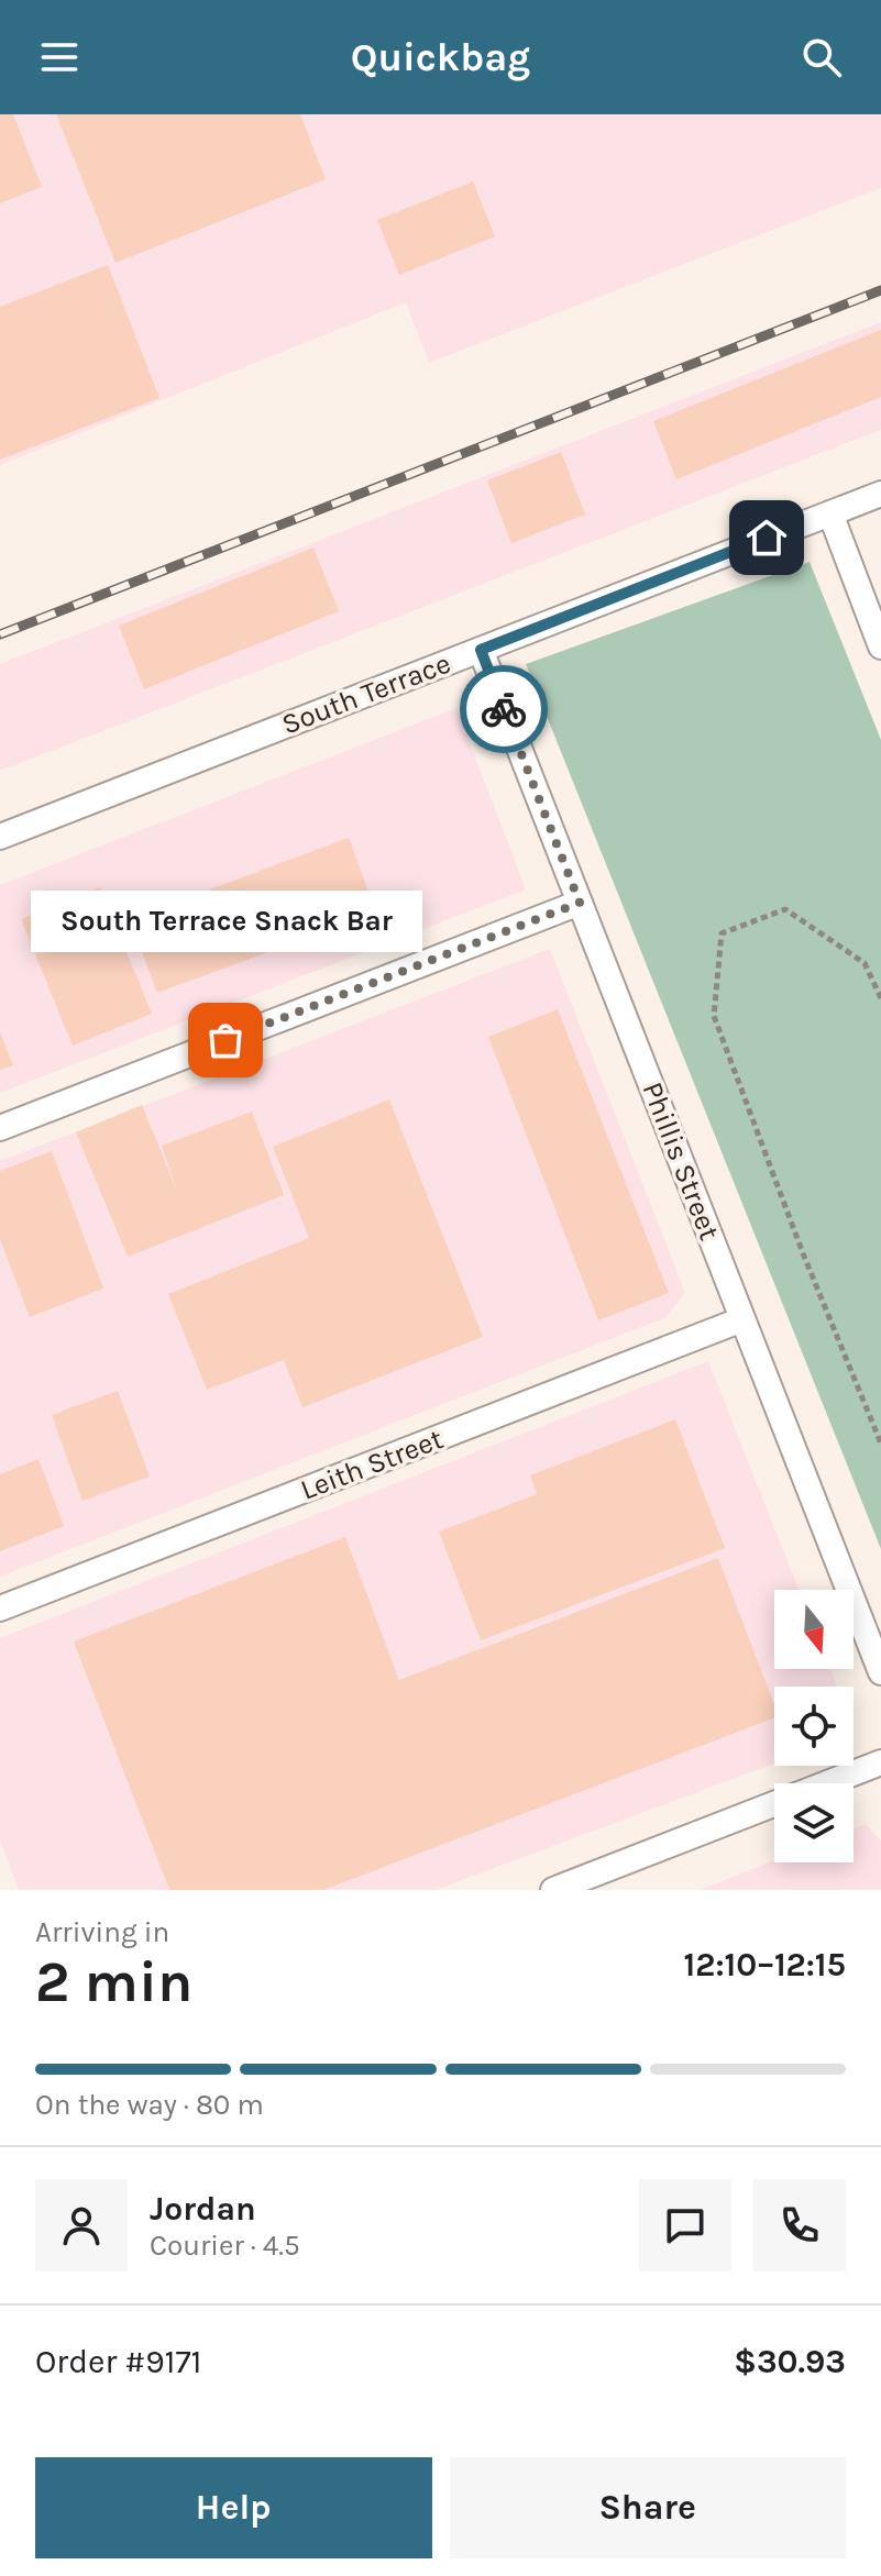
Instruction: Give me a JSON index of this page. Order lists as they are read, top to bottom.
{
  "streets": {
    "street": ["South Terrace", "Phillis Street", "Leith Street"]
  },
  "crossings": [
    ["South Terrace", "Phillis Street"],
    ["Phillis Street", "Leith Street"]
  ],
  "places": ["South Terrace Snack Bar"],
  "north": "bottom",
  "page": {
    "header": "Quickbag",
    "bubble": "South Terrace Snack Bar",
    "heading": ["2 min", "Arriving in", "12:10–12:15"],
    "panel": [
      "Jordan",
      "Courier · 4.5",
      "Order #9171",
      "$30.93"
    ],
    "bar": "On the way · 80 m",
    "buttons": ["Help", "Share"]
  }
}
